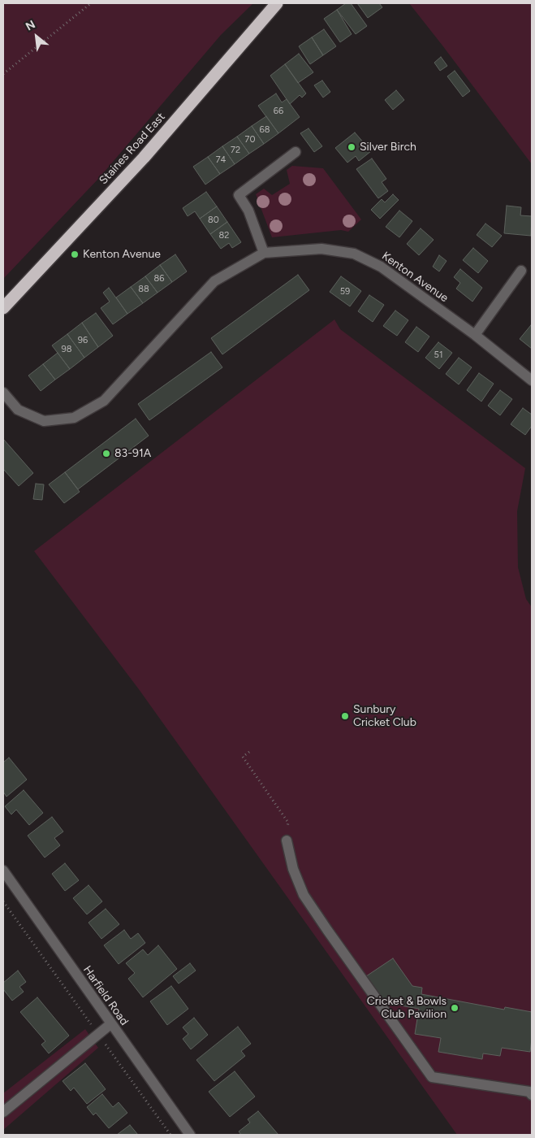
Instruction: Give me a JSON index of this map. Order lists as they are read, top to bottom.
{
  "streets": {
    "highway": ["Staines Road East"],
    "street": ["Kenton Avenue", "Harfield Road"]
  },
  "places": [
    "Silver Birch",
    "Kenton Avenue",
    "83-91A",
    "Sunbury Cricket Club",
    "Cricket & Bowls Club Pavilion"
  ],
  "house_numbers": [
    "66",
    "68",
    "70",
    "72",
    "74",
    "80",
    "82",
    "86",
    "88",
    "59",
    "96",
    "98",
    "51"
  ],
  "north": "top left"
}
